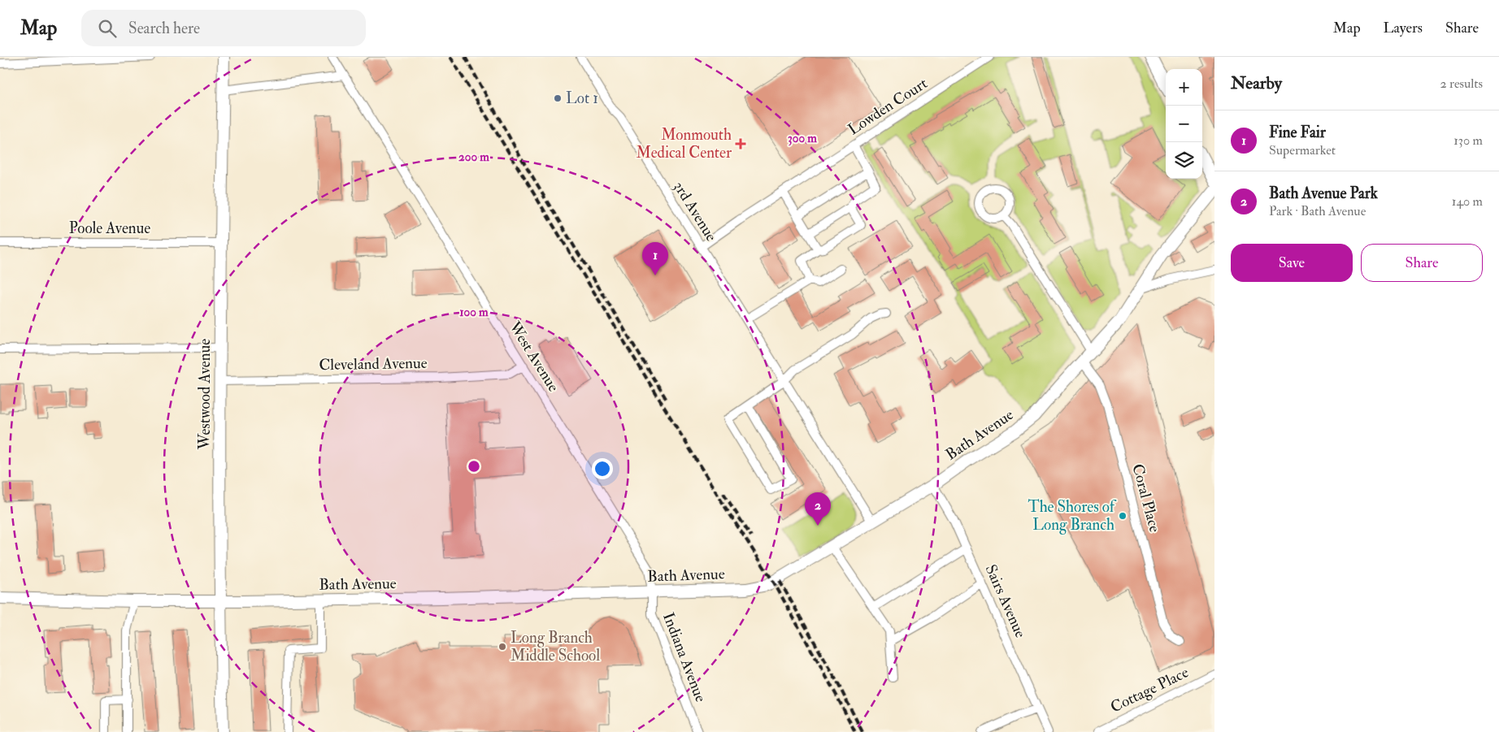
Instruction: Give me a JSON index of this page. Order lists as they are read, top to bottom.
{
  "streets": {
    "street": [
      "Lowden Court",
      "3rd Avenue",
      "Poole Avenue",
      "West Avenue",
      "Cleveland Avenue",
      "Westwood Avenue",
      "Bath Avenue",
      "Coral Place",
      "Sairs Avenue",
      "Indiana Avenue",
      "Cottage Place"
    ]
  },
  "crossings": [
    ["Lowden Court", "3rd Avenue"],
    ["3rd Avenue", "Bath Avenue"],
    ["Poole Avenue", "Westwood Avenue"],
    ["West Avenue", "Cleveland Avenue"],
    ["West Avenue", "Bath Avenue"],
    ["West Avenue", "Indiana Avenue"],
    ["Cleveland Avenue", "Westwood Avenue"],
    ["Westwood Avenue", "Bath Avenue"],
    ["Bath Avenue", "Coral Place"],
    ["Bath Avenue", "Sairs Avenue"],
    ["Bath Avenue", "Indiana Avenue"]
  ],
  "places": {
    "other": ["Lot 1", "The Shores of Long Branch", "Long Branch Middle School"],
    "health": ["Monmouth Medical Center"]
  },
  "page": {
    "header": "Map",
    "search": "Search here",
    "nav": ["Map", "Layers", "Share"],
    "heading": ["Nearby", "2 results"],
    "map_buttons": ["+", "−"],
    "list": [
      {
        "mark": "1",
        "name": "Fine Fair",
        "note": "Supermarket",
        "value": "130 m"
      },
      {
        "mark": "2",
        "name": "Bath Avenue Park",
        "note": "Park · Bath Avenue",
        "value": "140 m"
      }
    ],
    "buttons": ["Save", "Share"],
    "pins": ["1", "2"]
  },
  "rings": ["300 m", "200 m", "100 m"]
}
